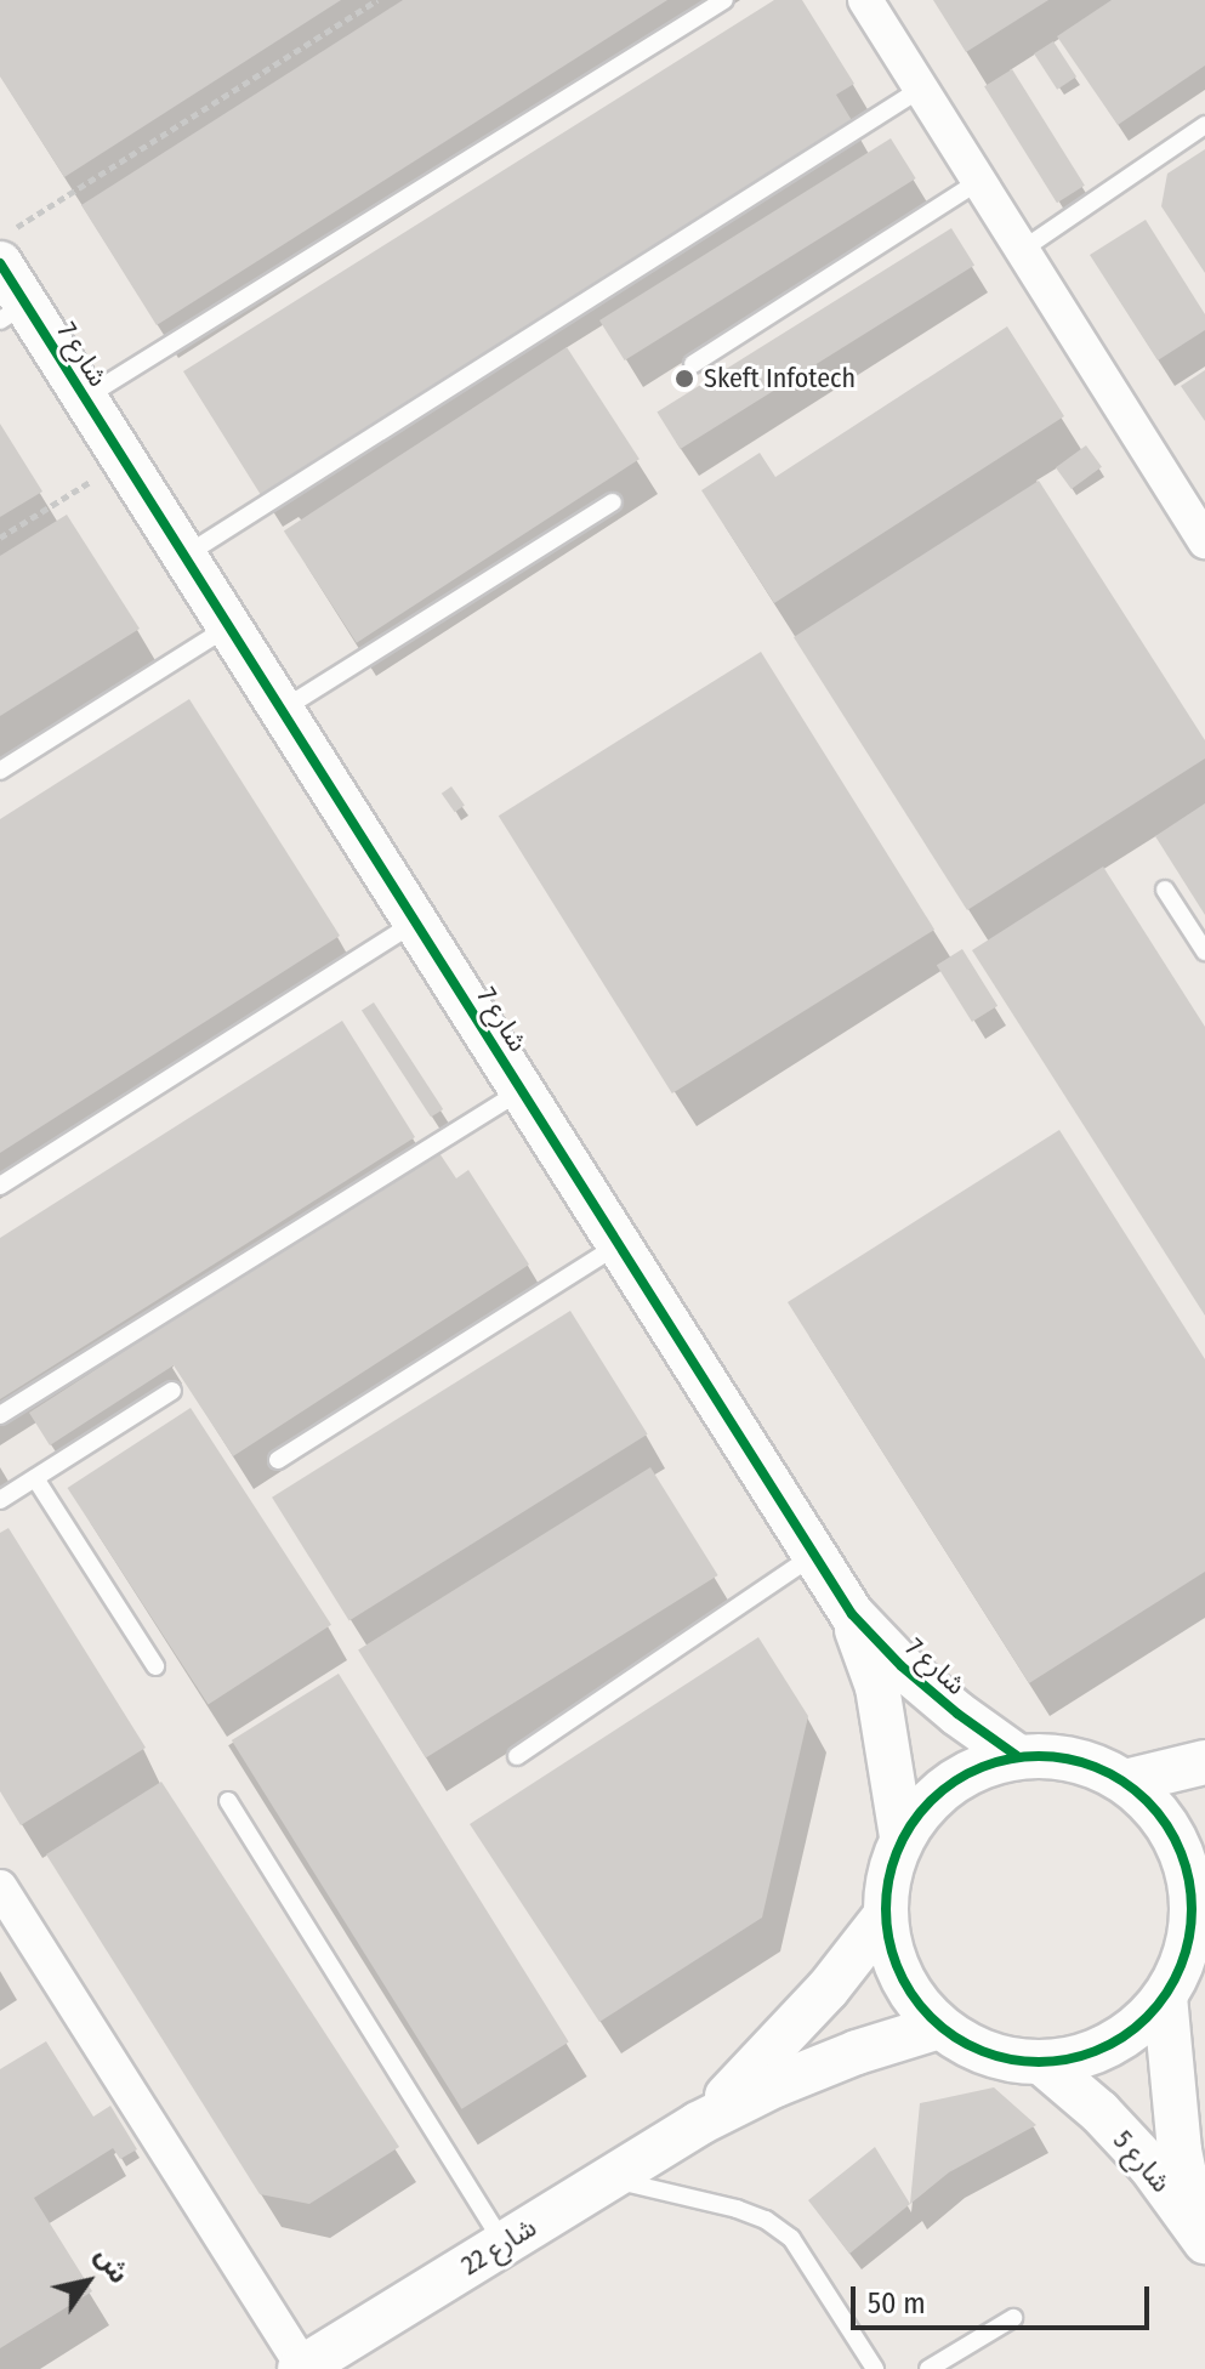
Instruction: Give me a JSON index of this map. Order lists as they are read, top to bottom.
{
  "streets": {
    "street": ["شارع 7", "شارع 5", "شارع 22"]
  },
  "crossings": [
    ["شارع 7", "شارع 5"],
    ["شارع 7", "شارع 22"],
    ["شارع 5", "شارع 22"]
  ],
  "places": ["Skeft Infotech"],
  "scale_bar": "50 m",
  "north": "top right"
}
